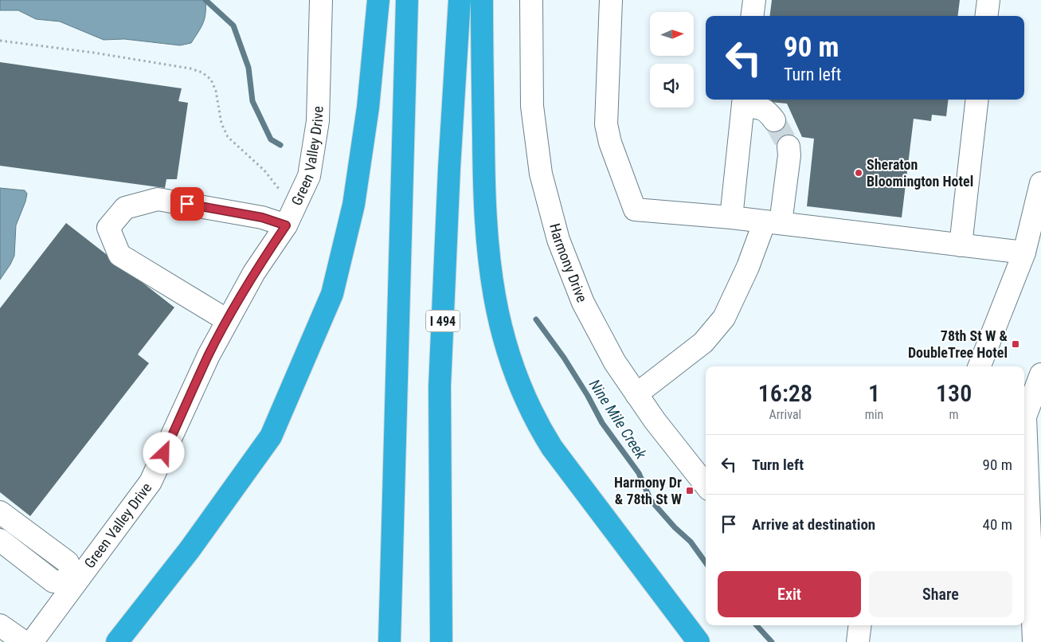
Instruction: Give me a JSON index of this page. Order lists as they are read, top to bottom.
{
  "streets": {
    "highway": ["I 494"],
    "street": ["Green Valley Drive", "Harmony Drive"]
  },
  "water": ["Nine Mile Creek"],
  "places": {
    "other": ["Sheraton Bloomington Hotel"],
    "transit": ["78th St W & DoubleTree Hotel", "Harmony Dr & 78th St W"]
  },
  "north": "right",
  "page": {
    "turn": ["90 m", "Turn left"],
    "eta": [
      "16:28",
      "Arrival",
      "1",
      "min",
      "130",
      "m"
    ],
    "list": [
      {
        "name": "Turn left",
        "value": "90 m"
      },
      {
        "name": "Arrive at destination",
        "value": "40 m"
      }
    ],
    "buttons": ["Exit", "Share"]
  }
}
